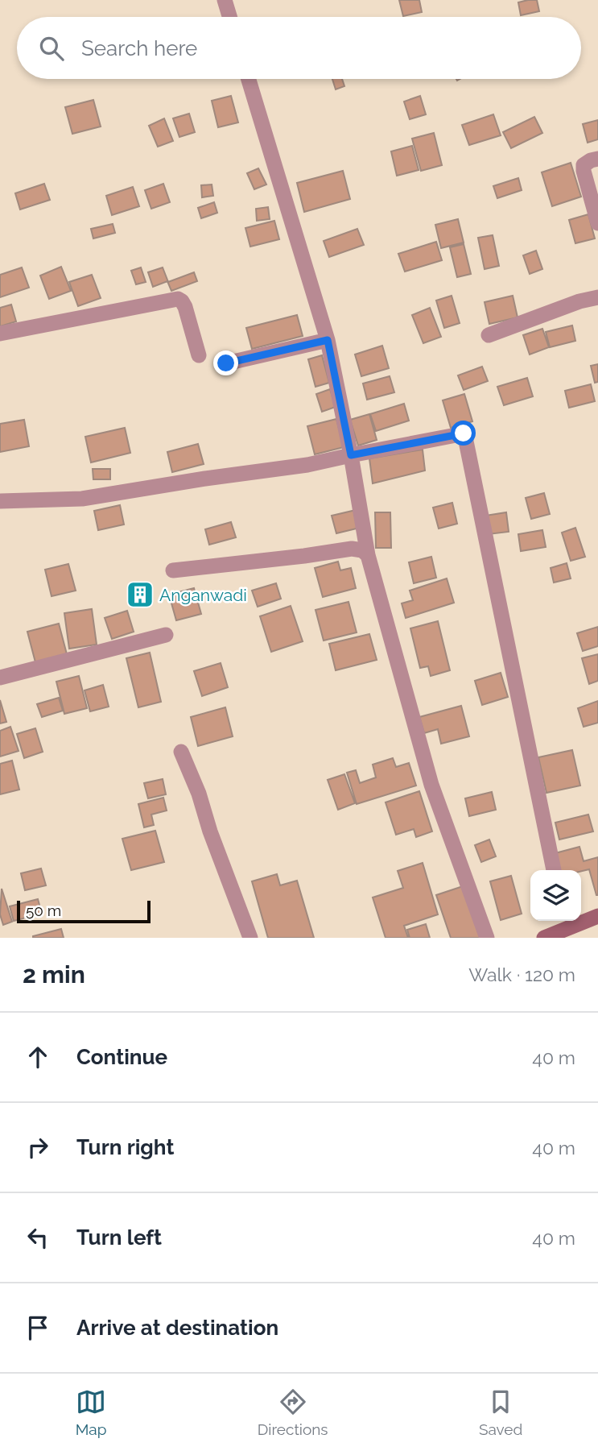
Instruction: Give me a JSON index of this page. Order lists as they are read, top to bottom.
{
  "places": {
    "building": ["Anganwadi"]
  },
  "scale_bar": "50 m",
  "page": {
    "search": "Search here",
    "scale": "50 m",
    "heading": ["2 min", "Walk · 120 m"],
    "list": [
      ["Continue", "40 m"],
      ["Turn right", "40 m"],
      ["Turn left", "40 m"],
      "Arrive at destination"
    ],
    "nav": ["Map", "Directions", "Saved"]
  }
}
